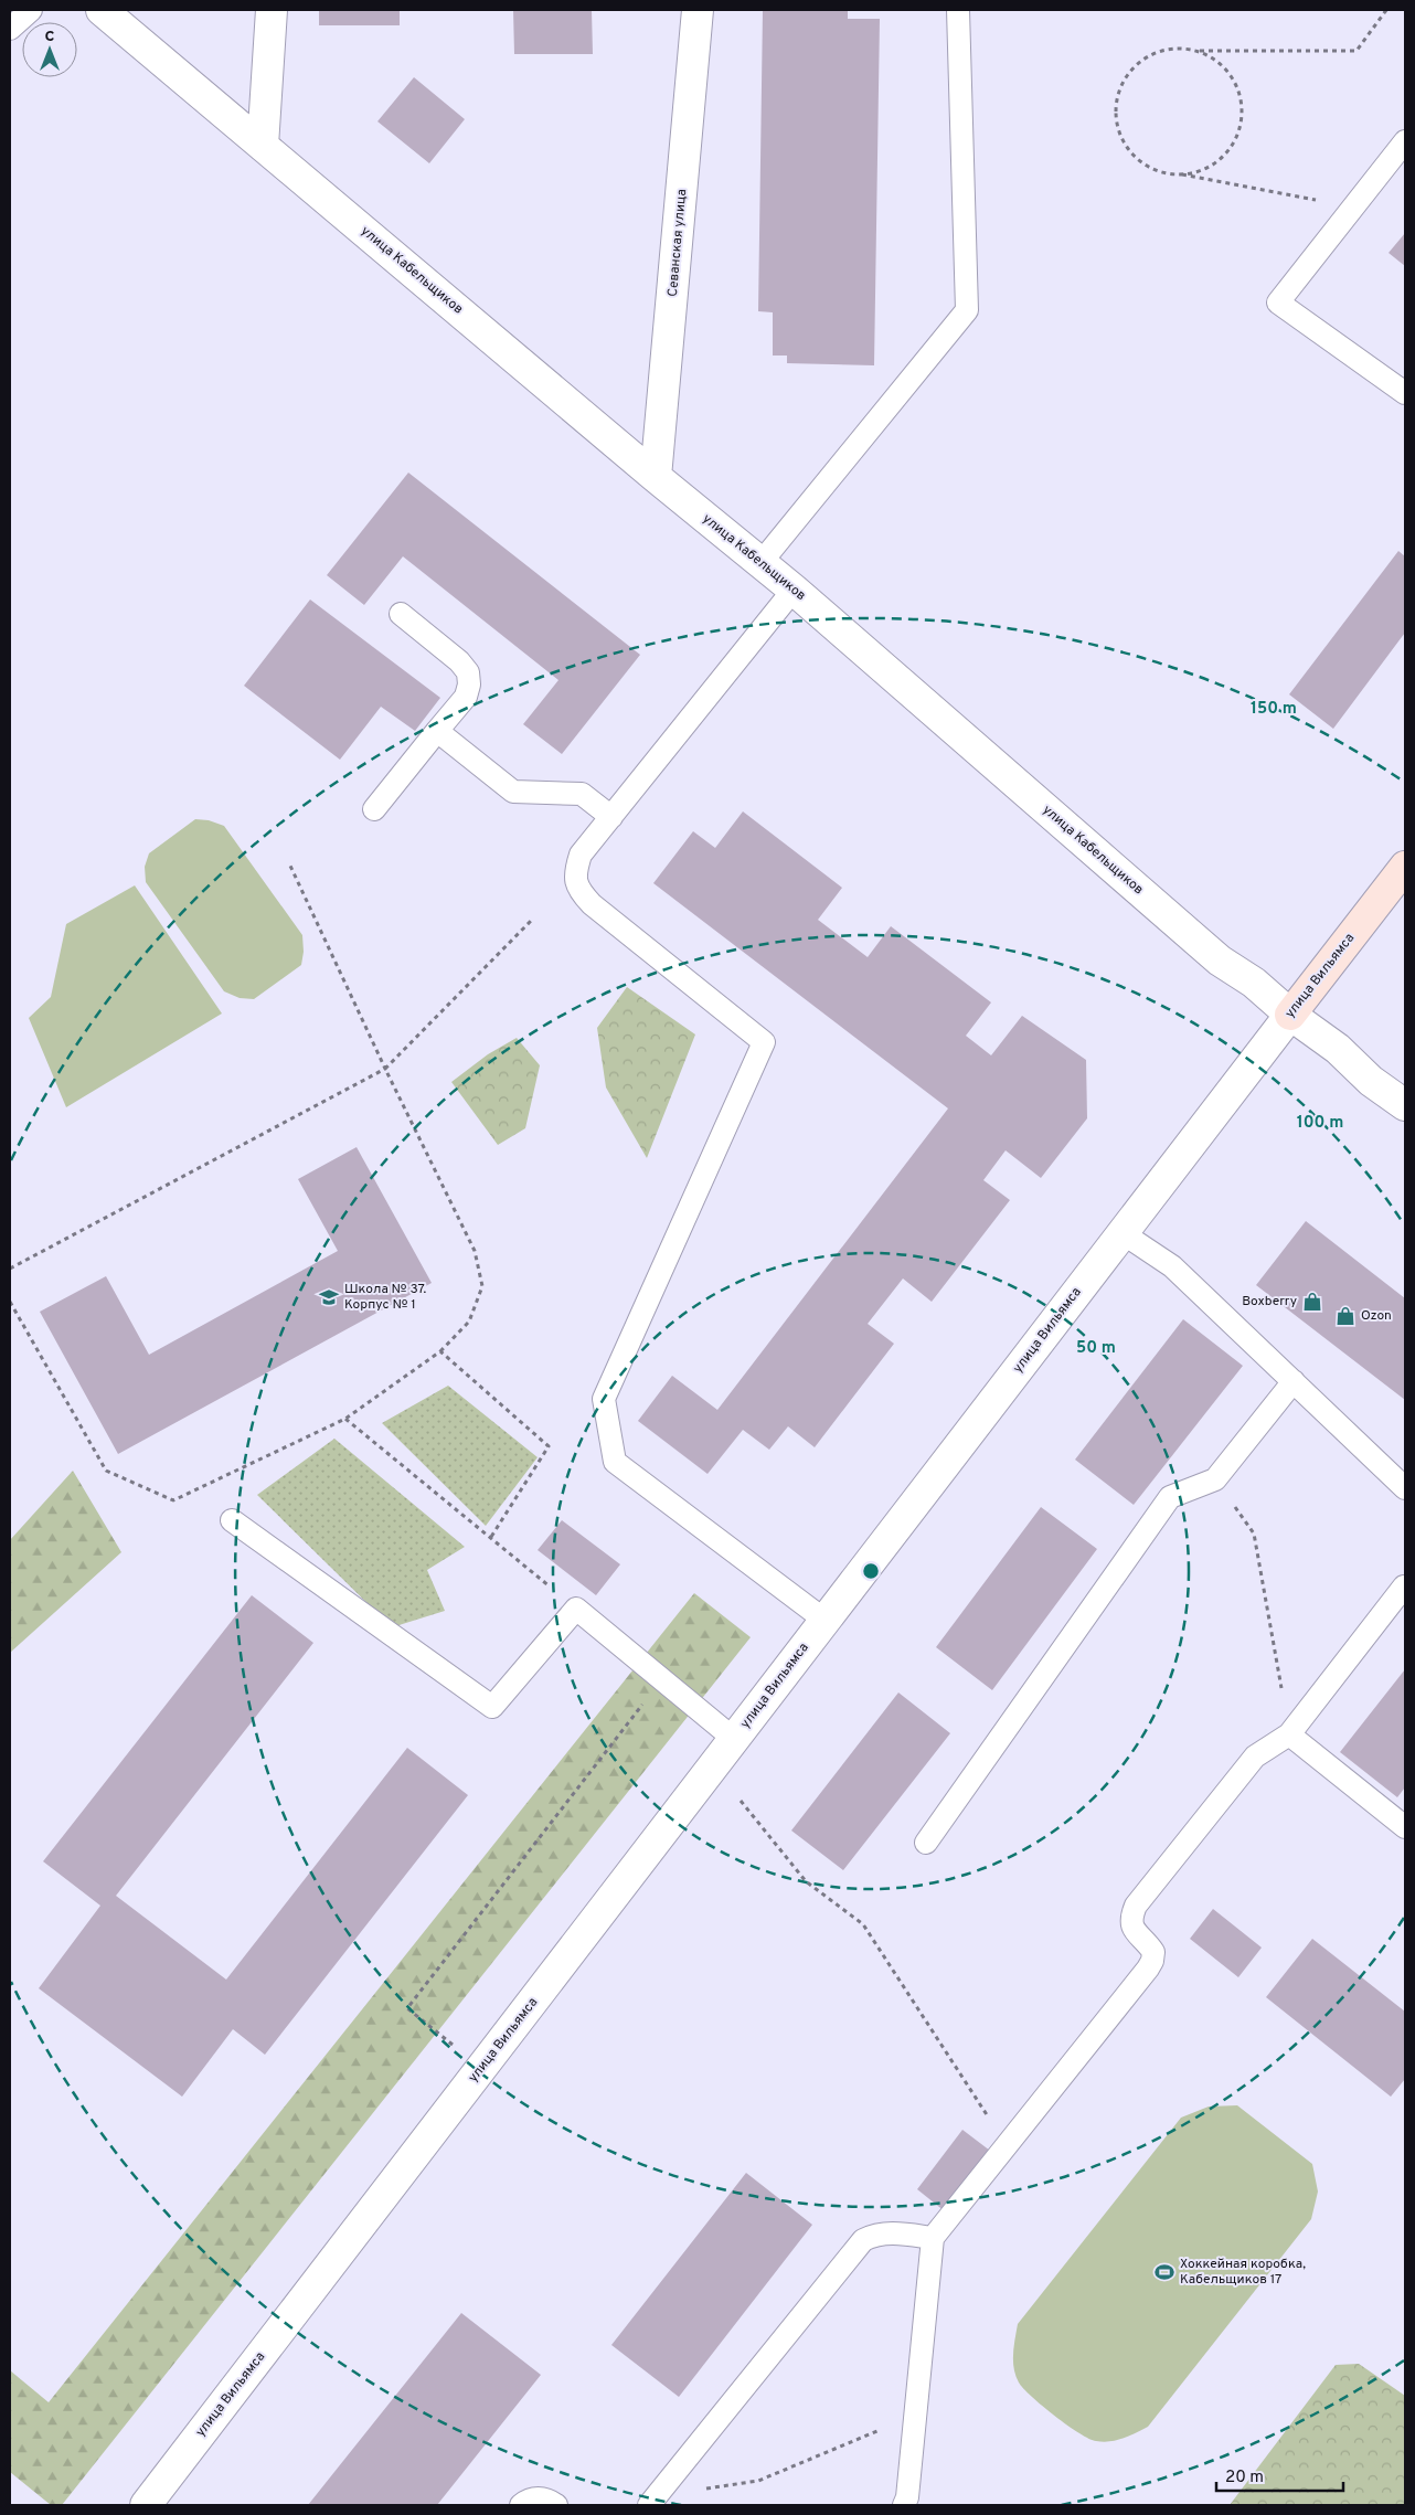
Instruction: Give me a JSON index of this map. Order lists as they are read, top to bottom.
{
  "streets": {
    "street": ["Севанская улица", "улица Кабельщиков", "улица Вильямса"]
  },
  "crossings": [
    ["Севанская улица", "улица Кабельщиков"],
    ["улица Кабельщиков", "улица Вильямса"]
  ],
  "places": {
    "school or university": ["Школа № 37. Корпус № 1"],
    "shop": ["Boxberry", "Ozon"],
    "sports": ["Хоккейная коробка, Кабельщиков 17"]
  },
  "scale_bar": "20 m",
  "north": "top",
  "rings": ["150 m", "100 m", "50 m"]
}
